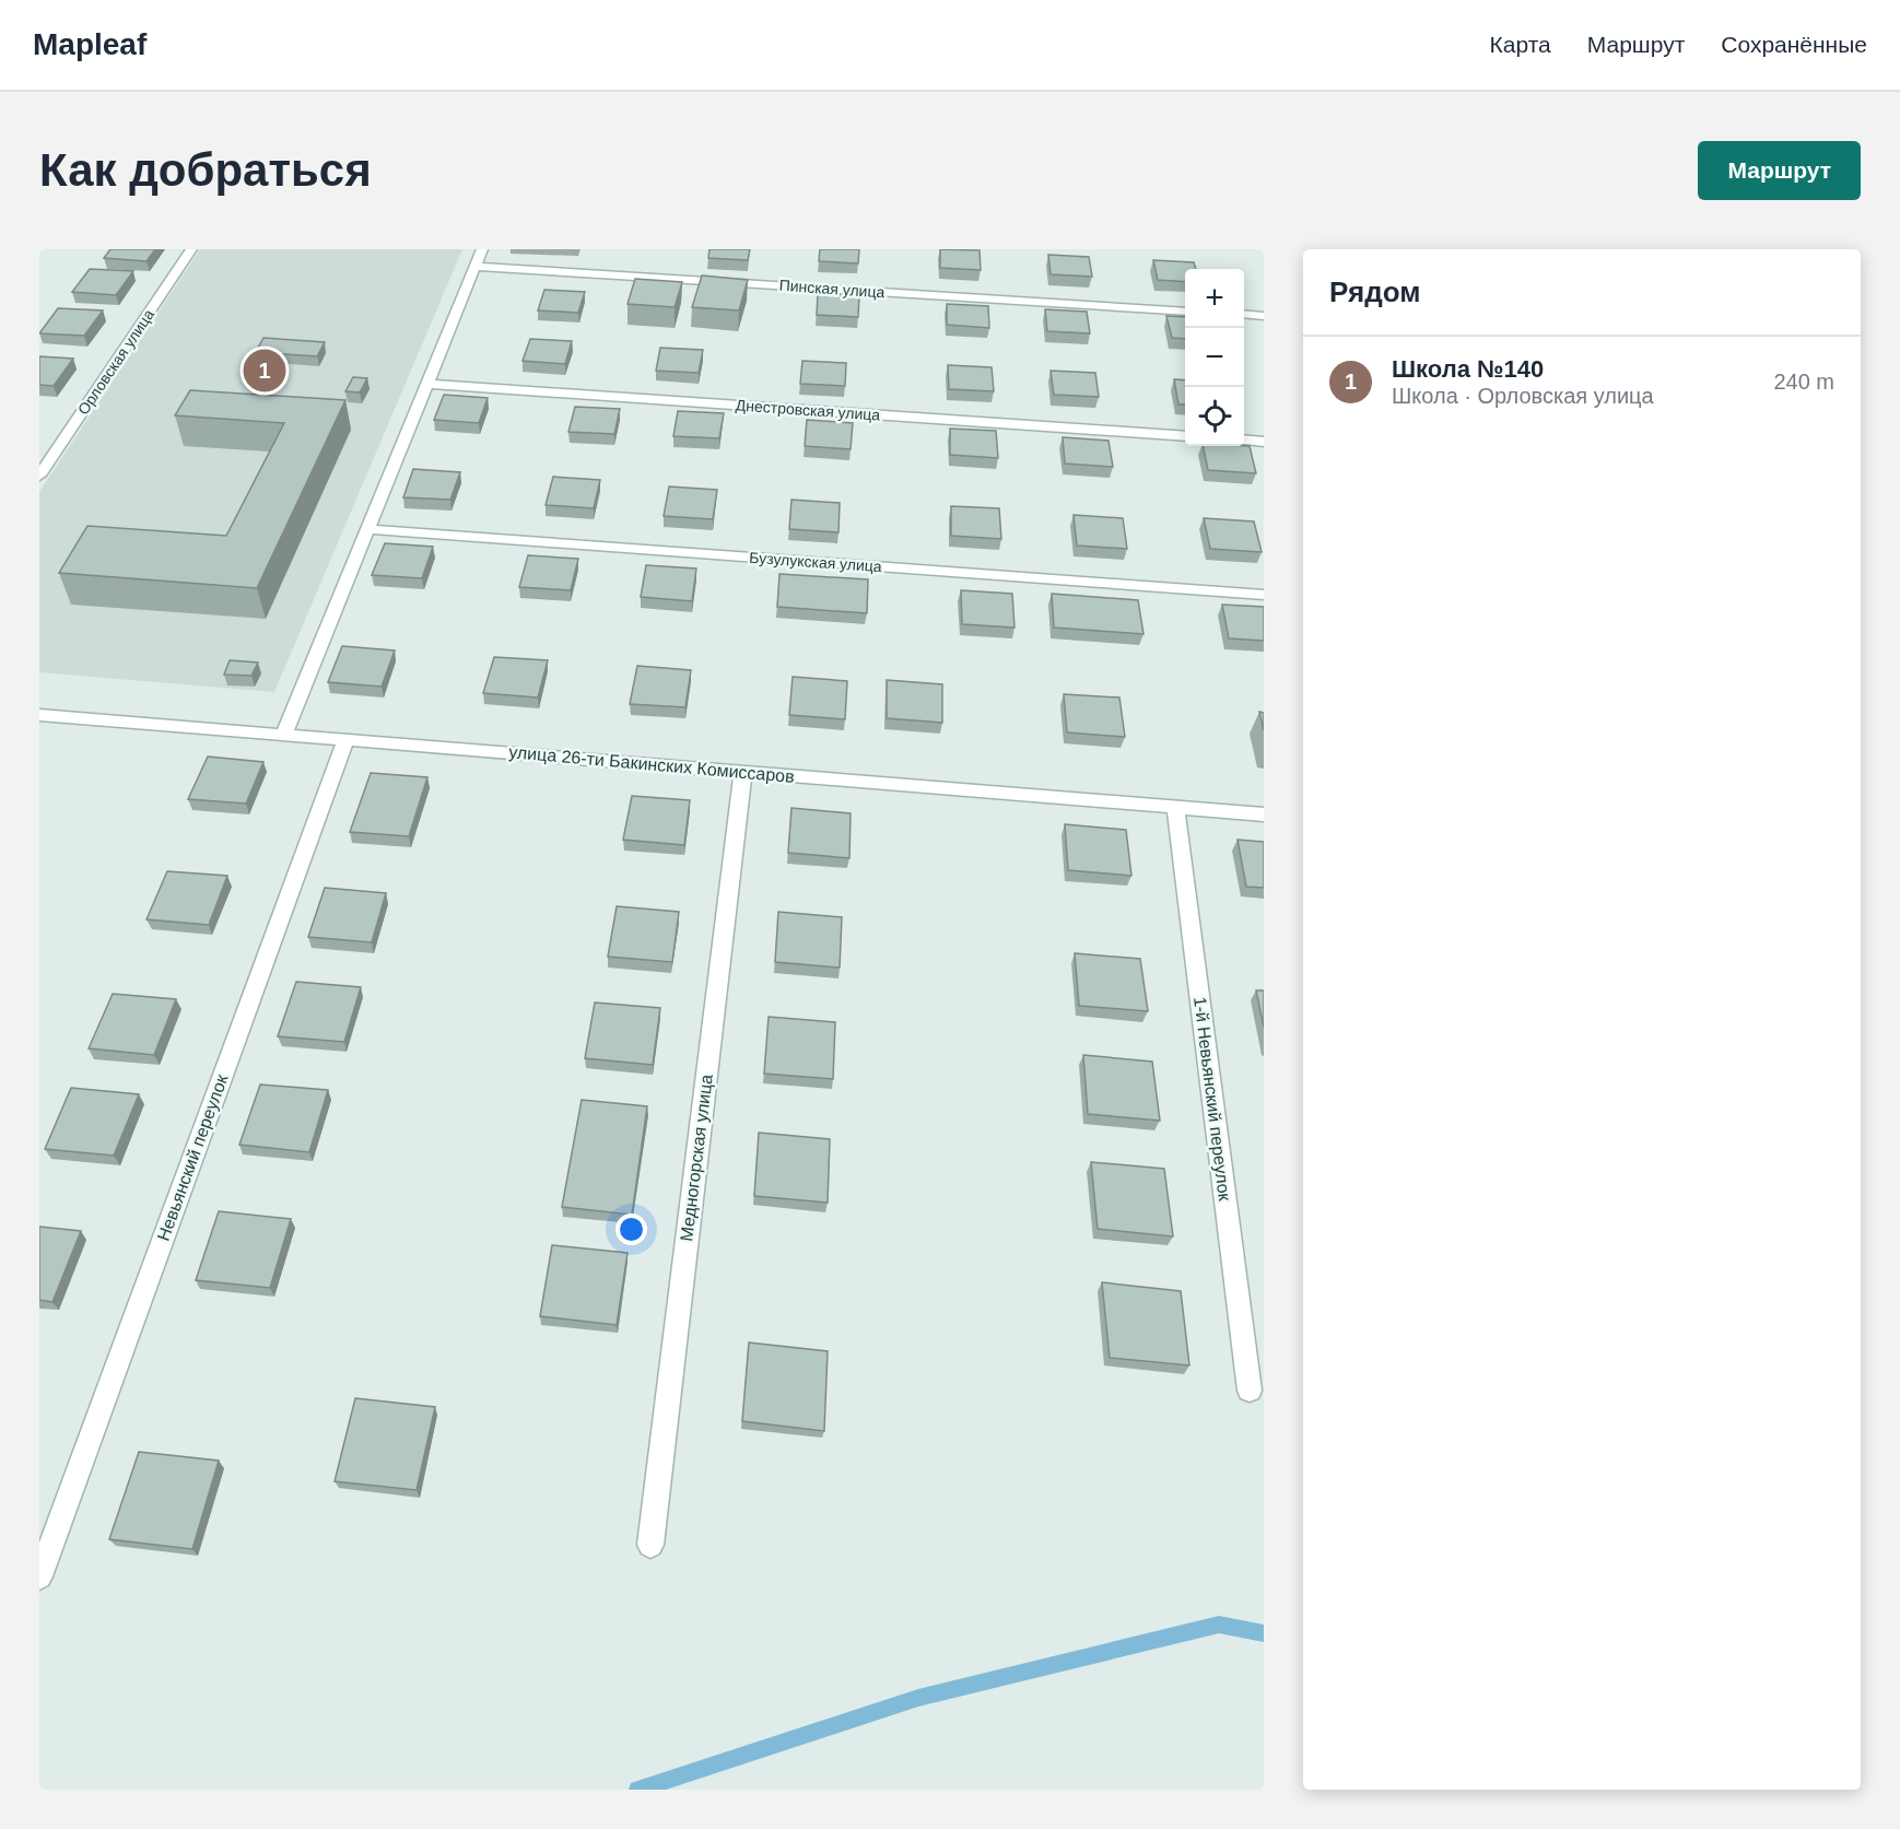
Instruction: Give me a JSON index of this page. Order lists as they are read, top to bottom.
{
  "streets": {
    "street": [
      "Пинская улица",
      "Орловская улица",
      "Днестровская улица",
      "Бузулукская улица",
      "улица 26-ти Бакинских Комиссаров",
      "1-й Невьянский переулок",
      "Невьянский переулок",
      "Медногорская улица"
    ]
  },
  "crossings": [
    ["улица 26-ти Бакинских Комиссаров", "1-й Невьянский переулок"],
    ["улица 26-ти Бакинских Комиссаров", "Невьянский переулок"],
    ["улица 26-ти Бакинских Комиссаров", "Медногорская улица"]
  ],
  "page": {
    "header": "Mapleaf",
    "nav": ["Карта", "Маршрут", "Сохранённые"],
    "buttons": "Маршрут",
    "title": "Как добраться",
    "heading": "Рядом",
    "map_buttons": ["+", "−"],
    "list": [
      {
        "mark": "1",
        "name": "Школа №140",
        "note": "Школа · Орловская улица",
        "value": "240 m"
      }
    ],
    "pins": "1"
  }
}
